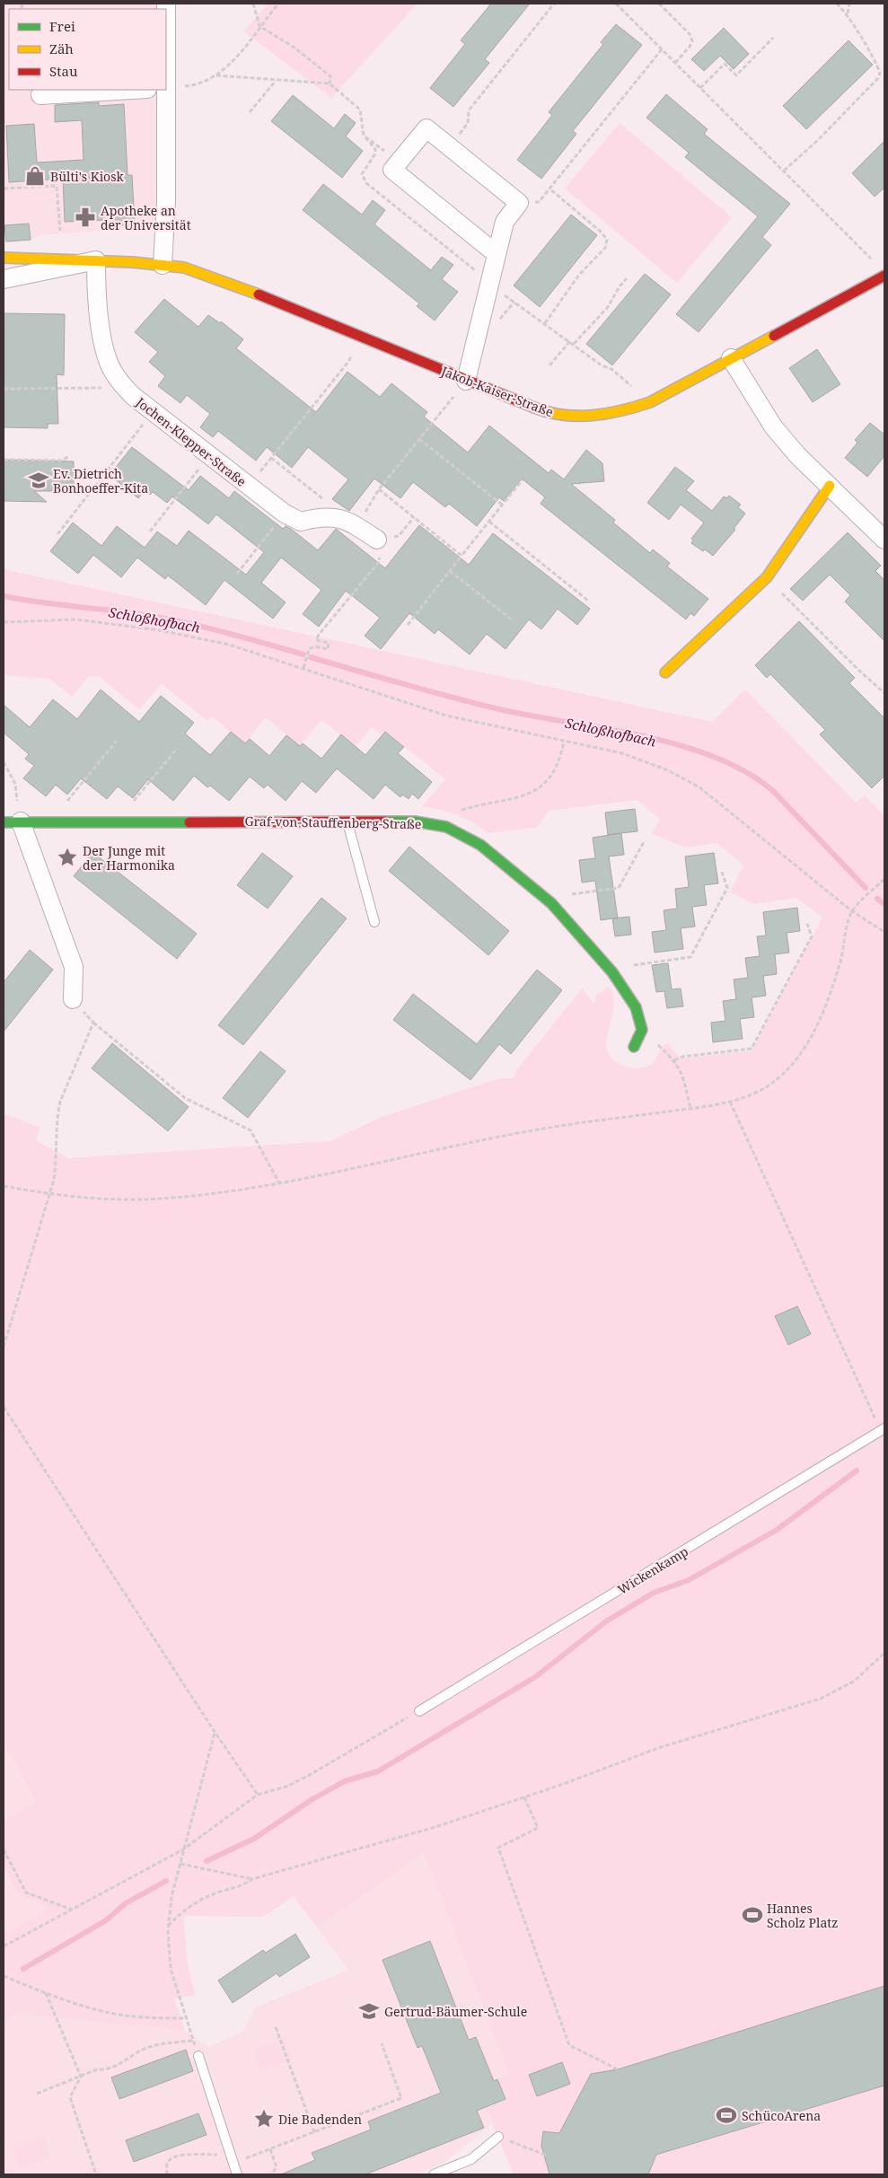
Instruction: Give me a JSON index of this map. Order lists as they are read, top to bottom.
{
  "streets": {
    "street": ["Jakob-Kaiser-Straße", "Jochen-Klepper-Straße", "Graf-von-Stauffenberg-Straße"],
    "lane": ["Wickenkamp"]
  },
  "crossings": [
    ["Jakob-Kaiser-Straße", "Jochen-Klepper-Straße"]
  ],
  "water": ["Schloßhofbach"],
  "places": {
    "shop": ["Bülti's Kiosk"],
    "pharmacy": ["Apotheke an der Universität"],
    "school or university": ["Ev. Dietrich Bonhoeffer-Kita", "Gertrud-Bäumer-Schule"],
    "place": ["Der Junge mit der Harmonika", "Die Badenden"],
    "sports": ["Hannes Scholz Platz", "SchücoArena"]
  },
  "legend": ["Frei", "Zäh", "Stau"]
}
